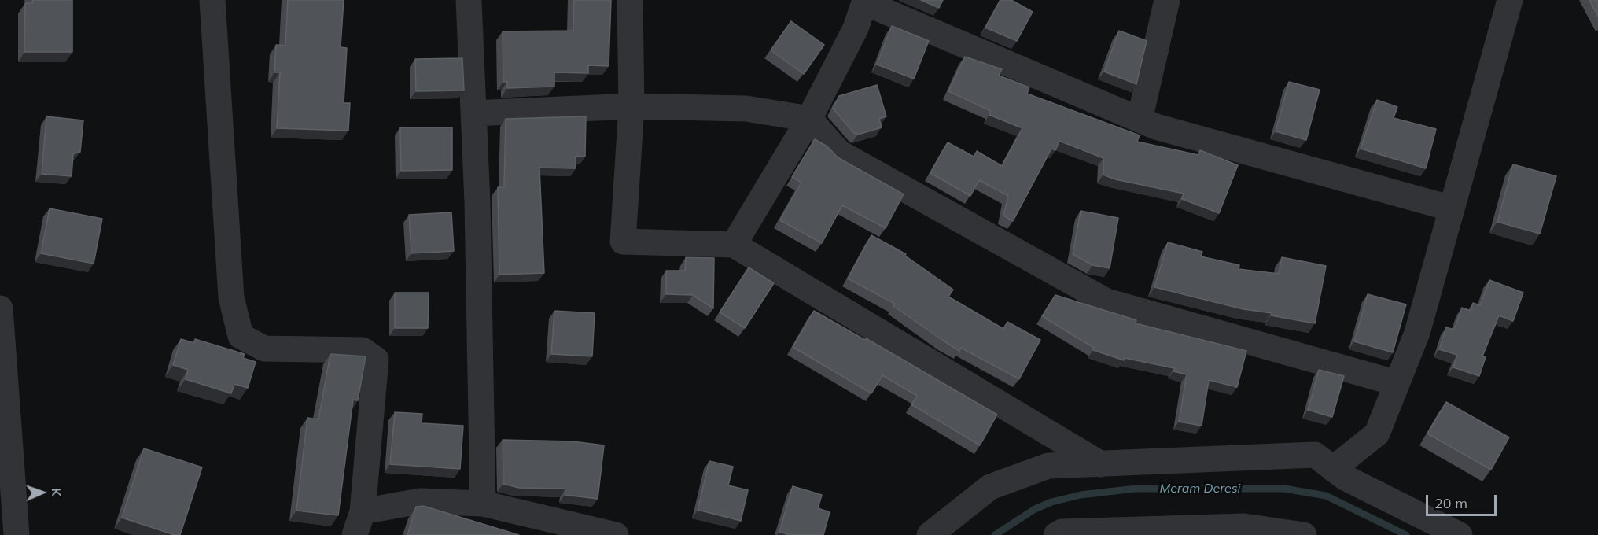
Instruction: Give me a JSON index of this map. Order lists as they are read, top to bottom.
{
  "water": ["Meram Deresi"],
  "scale_bar": "20 m",
  "north": "right"
}
